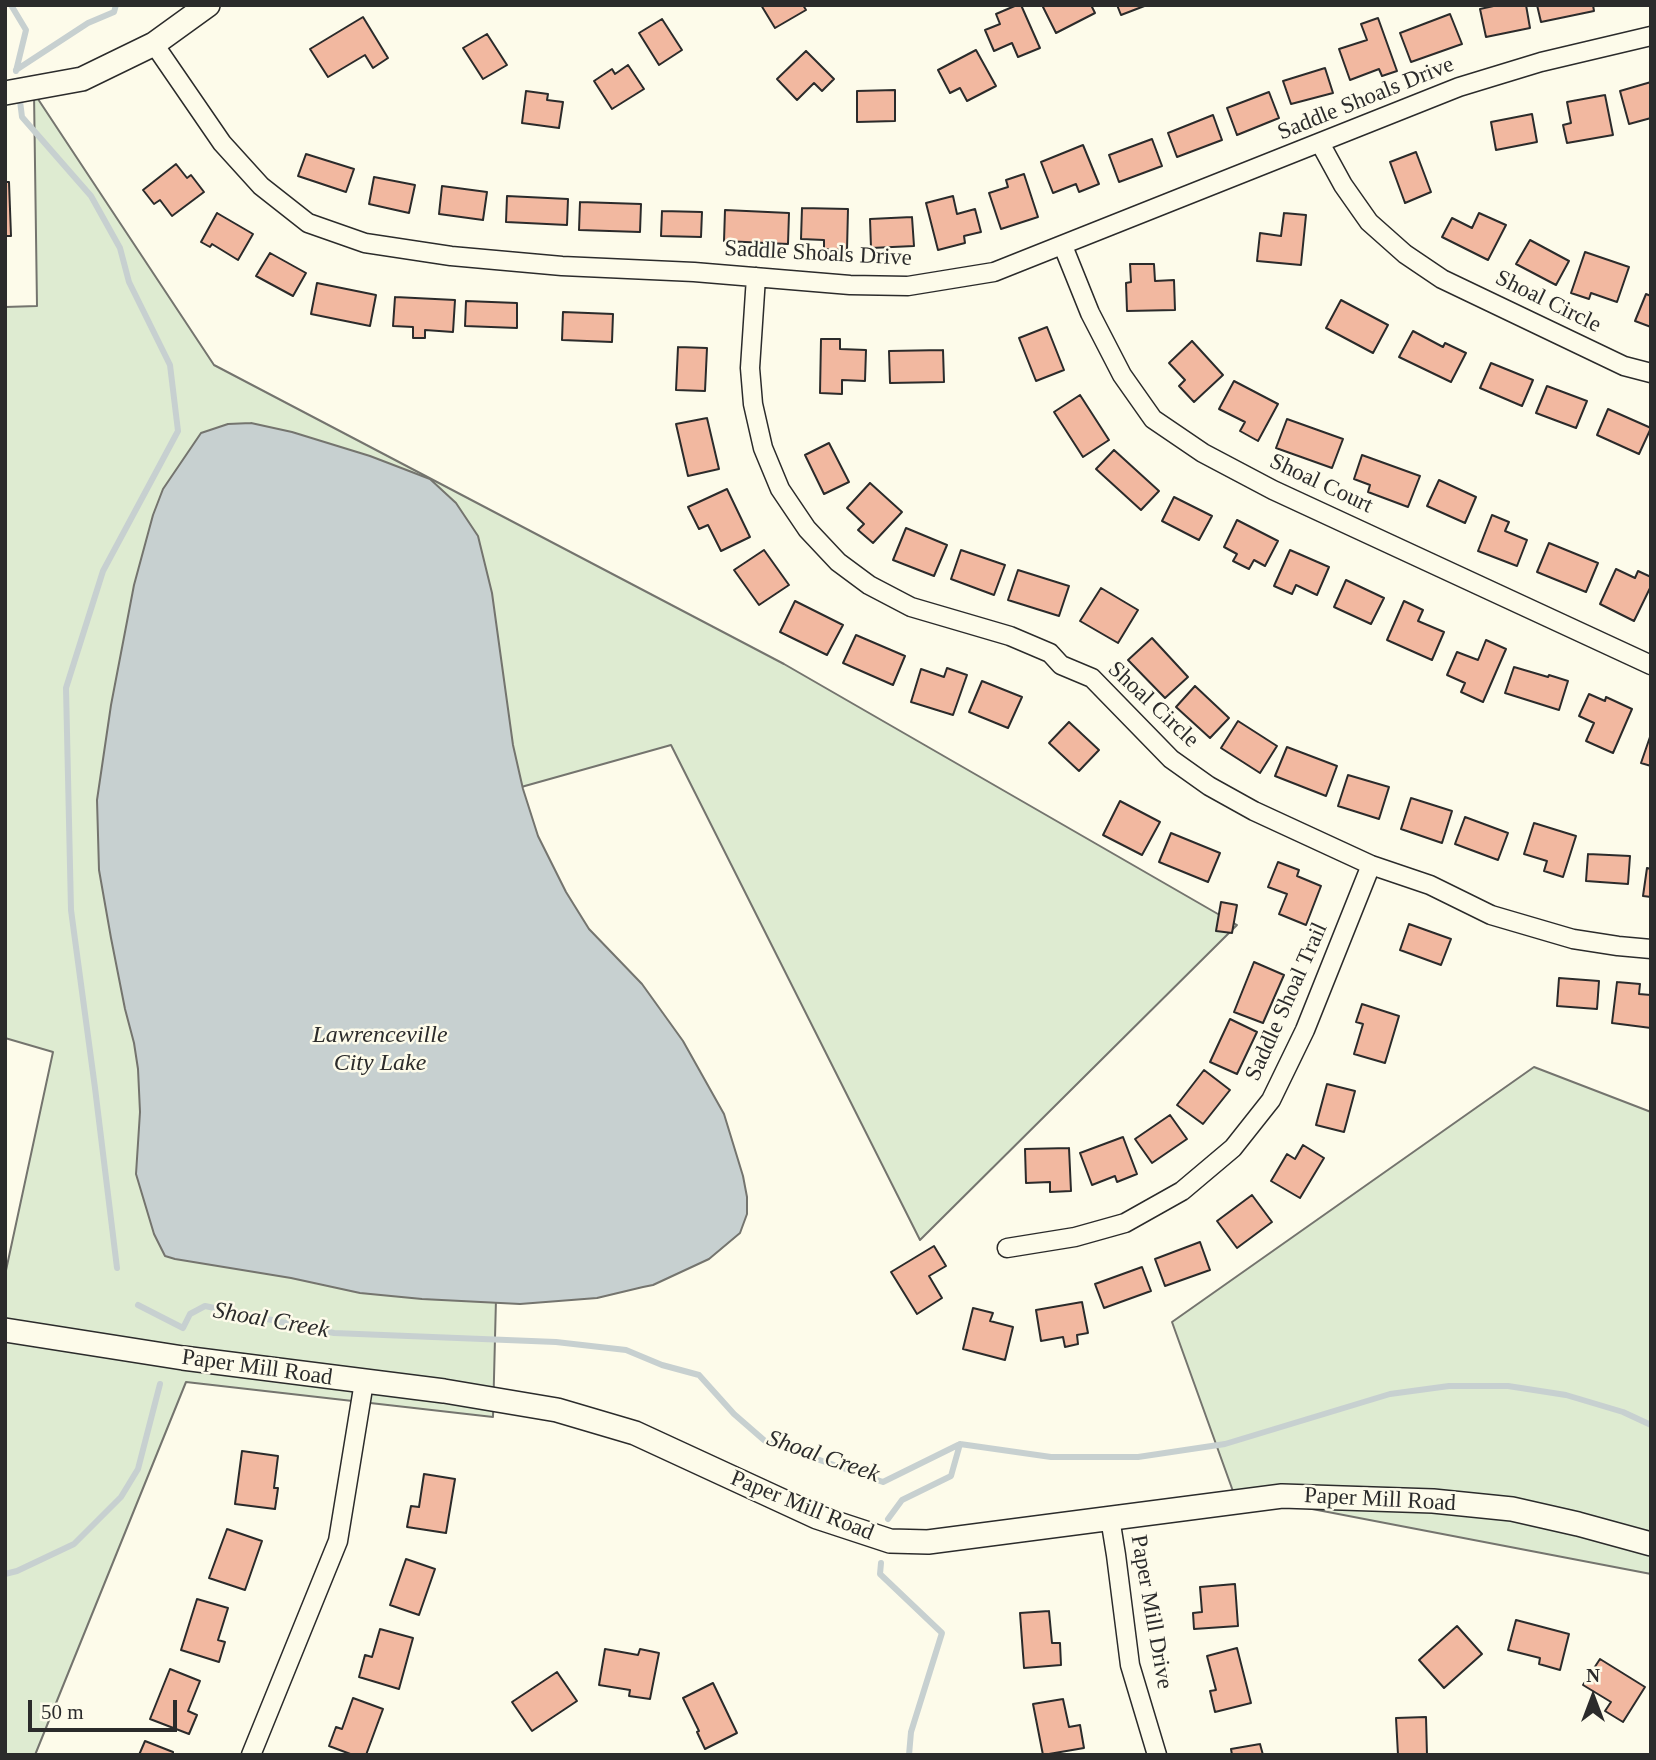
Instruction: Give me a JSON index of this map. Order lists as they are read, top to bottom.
{
  "streets": {
    "street": [
      "Saddle Shoals Drive",
      "Shoal Circle",
      "Shoal Court",
      "Saddle Shoal Trail",
      "Paper Mill Road",
      "Paper Mill Drive"
    ]
  },
  "crossings": [
    ["Saddle Shoals Drive", "Shoal Circle"],
    ["Saddle Shoals Drive", "Shoal Court"],
    ["Shoal Circle", "Saddle Shoal Trail"],
    ["Paper Mill Road", "Paper Mill Drive"]
  ],
  "water": ["Lawrenceville City Lake", "Shoal Creek"],
  "scale_bar": "50 m",
  "north": "top"
}
